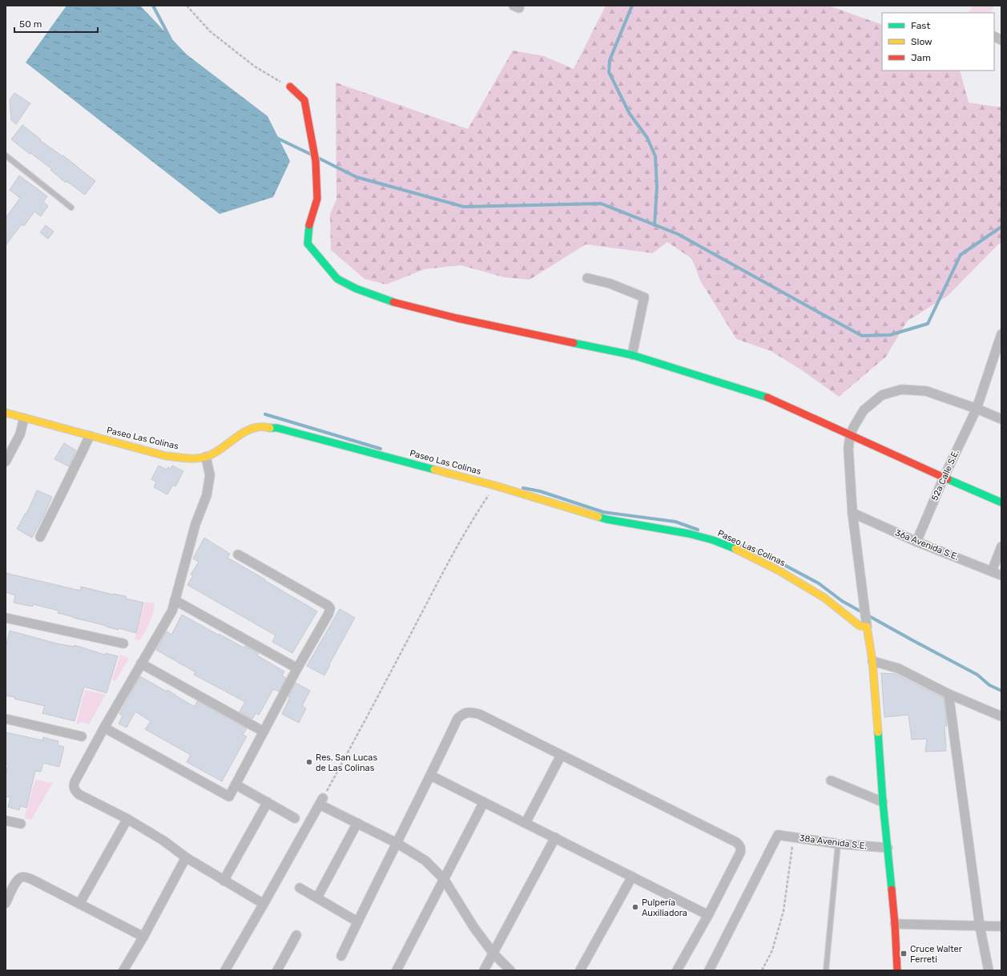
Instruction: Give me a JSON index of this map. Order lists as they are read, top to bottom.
{
  "streets": {
    "street": [
      "Paseo Las Colinas",
      "52a Calle S.E.",
      "36a Avenida S.E.",
      "38a Avenida S.E."
    ]
  },
  "crossings": [
    ["52a Calle S.E.", "36a Avenida S.E."]
  ],
  "places": {
    "other": ["Res. San Lucas de Las Colinas", "Pulpería Auxiliadora"],
    "transit": ["Cruce Walter Ferreti"]
  },
  "legend": ["Fast", "Slow", "Jam"],
  "scale_bar": "50 m"
}
